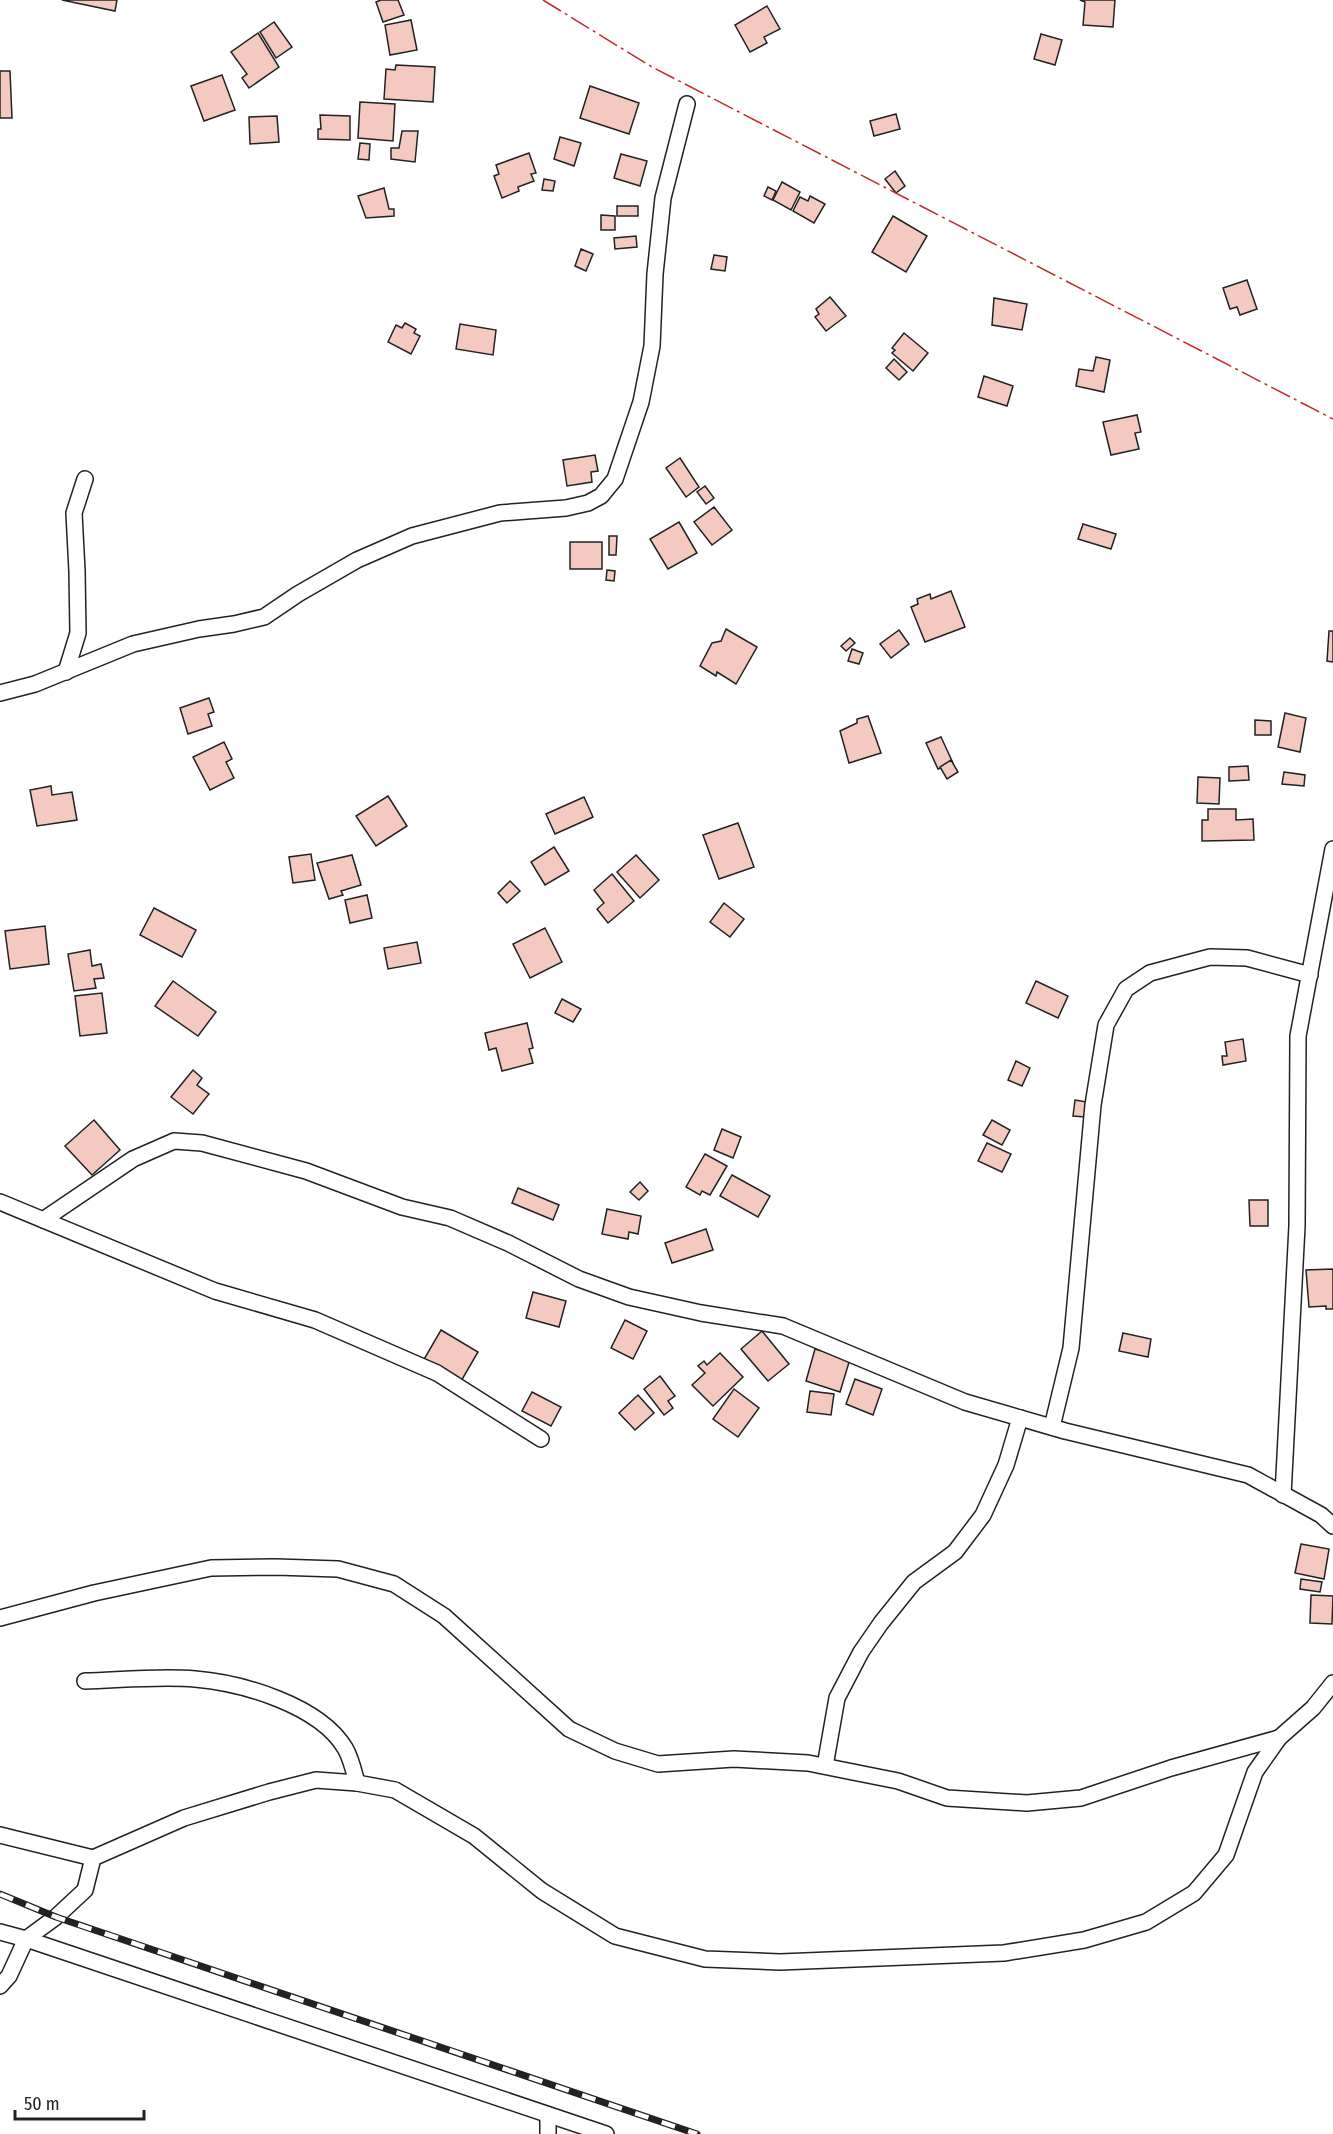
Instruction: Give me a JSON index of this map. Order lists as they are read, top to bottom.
{
  "scale_bar": "50 m"
}
